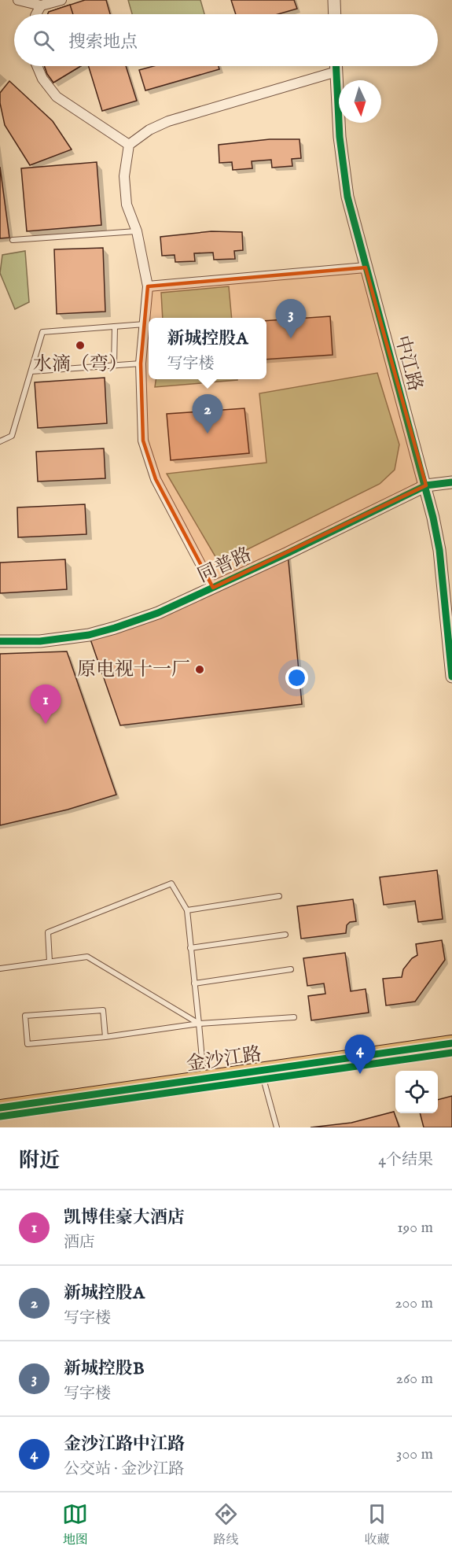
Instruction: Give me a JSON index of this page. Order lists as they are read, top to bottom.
{
  "streets": {
    "main road": ["金沙江路"],
    "street": ["中江路", "同普路"]
  },
  "crossings": [
    ["中江路", "同普路"]
  ],
  "places": ["水滴（弯）", "原电视十一厂"],
  "north": "bottom",
  "page": {
    "search": "搜索地点",
    "pins": [
      "3",
      "2",
      "1",
      "4"
    ],
    "popup": ["新城控股A", "写字楼"],
    "heading": ["附近", "4个结果"],
    "list": [
      {
        "mark": "1",
        "name": "凯博佳豪大酒店",
        "note": "酒店",
        "value": "190 m"
      },
      {
        "mark": "2",
        "name": "新城控股A",
        "note": "写字楼",
        "value": "200 m"
      },
      {
        "mark": "3",
        "name": "新城控股B",
        "note": "写字楼",
        "value": "260 m"
      },
      {
        "mark": "4",
        "name": "金沙江路中江路",
        "note": "公交站 · 金沙江路",
        "value": "300 m"
      }
    ],
    "nav": ["地图", "路线", "收藏"]
  }
}
